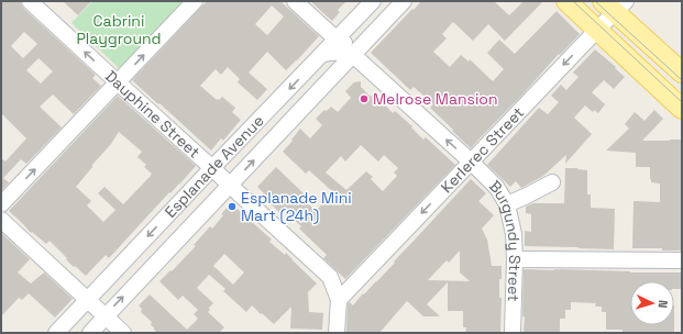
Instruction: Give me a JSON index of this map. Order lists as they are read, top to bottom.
{
  "streets": {
    "street": [
      "Dauphine Street",
      "Kerlerec Street",
      "Esplanade Avenue",
      "Burgundy Street"
    ]
  },
  "crossings": [
    ["Dauphine Street", "Kerlerec Street"],
    ["Dauphine Street", "Esplanade Avenue"],
    ["Kerlerec Street", "Burgundy Street"],
    ["Esplanade Avenue", "Burgundy Street"]
  ],
  "one_way": ["Kerlerec Street", "Burgundy Street"],
  "parks": ["Cabrini Playground"],
  "places": ["Melrose Mansion", "Esplanade Mini Mart (24h)"],
  "north": "right"
}
